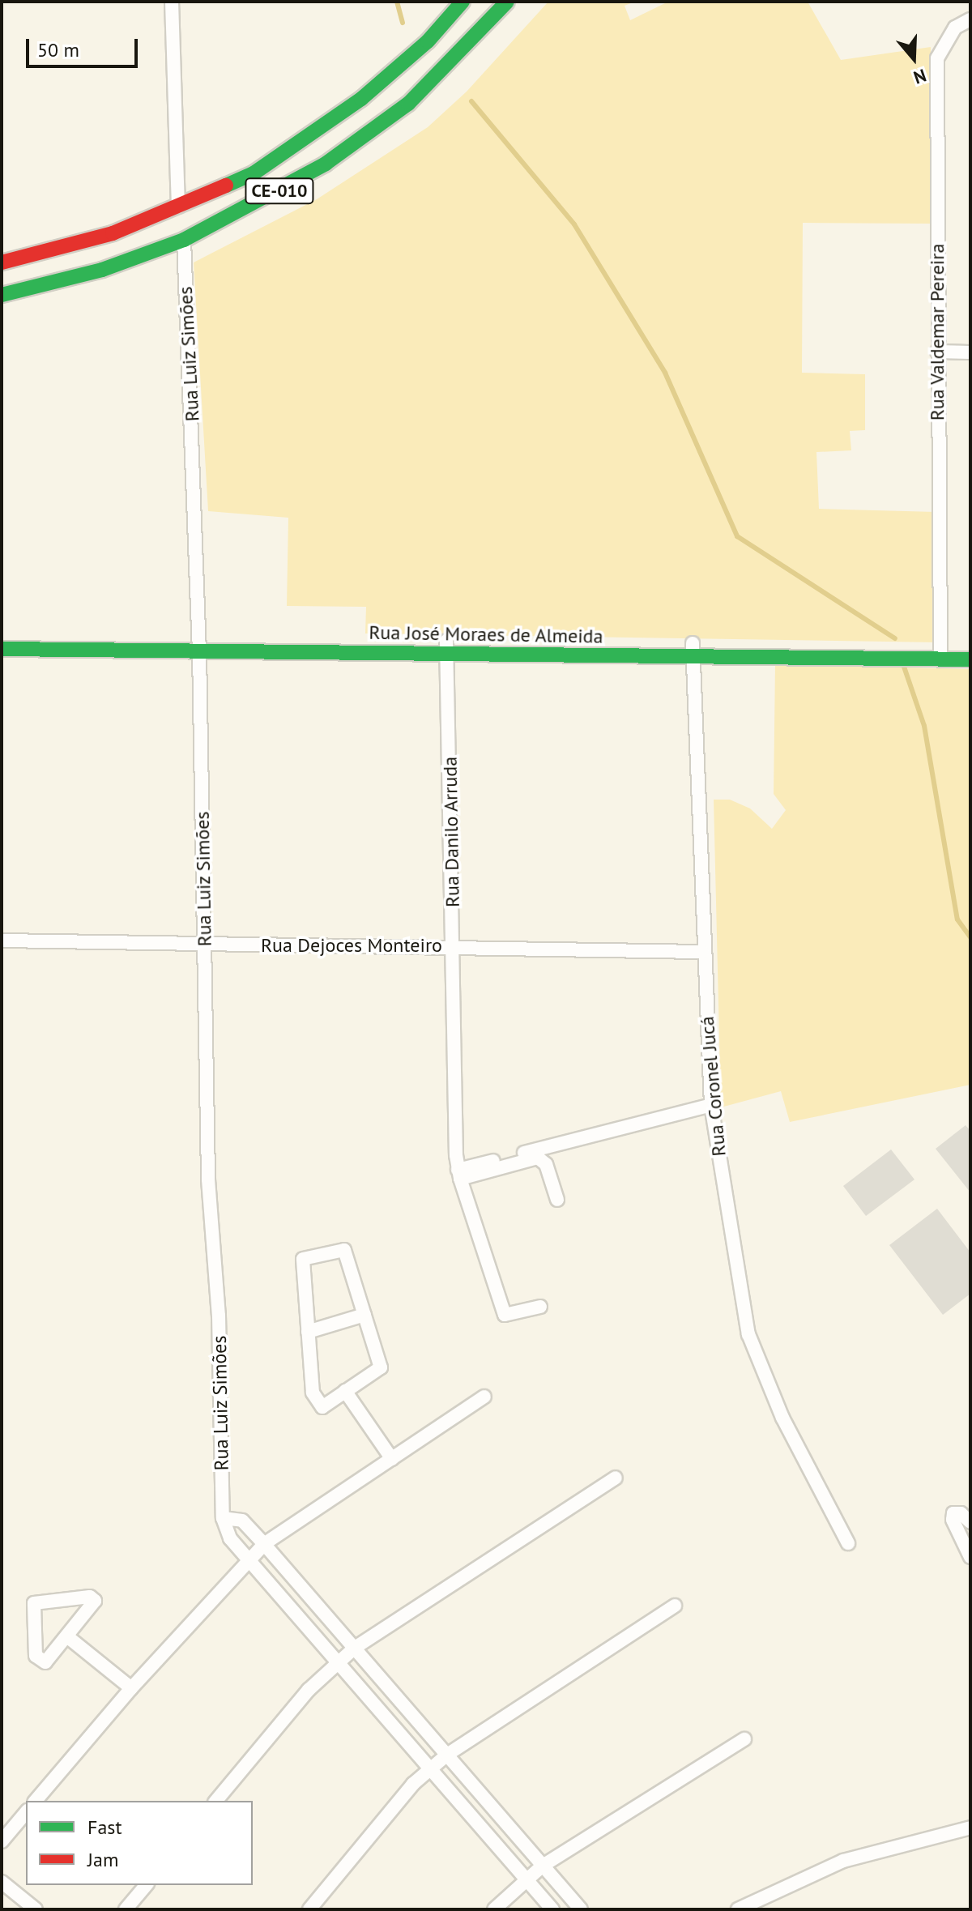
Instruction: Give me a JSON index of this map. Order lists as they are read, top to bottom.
{
  "streets": {
    "main road": ["CE-010", "Rua José Moraes de Almeida"],
    "street": [
      "Rua Valdemar Pereira",
      "Rua Luiz Simões",
      "Rua Danilo Arruda",
      "Rua Dejoces Monteiro",
      "Rua Coronel Jucá"
    ]
  },
  "crossings": [
    ["CE-010", "Rua Luiz Simões"],
    ["Rua Valdemar Pereira", "Rua José Moraes de Almeida"],
    ["Rua Luiz Simões", "Rua José Moraes de Almeida"],
    ["Rua Luiz Simões", "Rua Dejoces Monteiro"],
    ["Rua José Moraes de Almeida", "Rua Danilo Arruda"],
    ["Rua José Moraes de Almeida", "Rua Coronel Jucá"],
    ["Rua Danilo Arruda", "Rua Dejoces Monteiro"],
    ["Rua Dejoces Monteiro", "Rua Coronel Jucá"]
  ],
  "legend": ["Fast", "Jam"],
  "scale_bar": "50 m",
  "north": "bottom"
}
